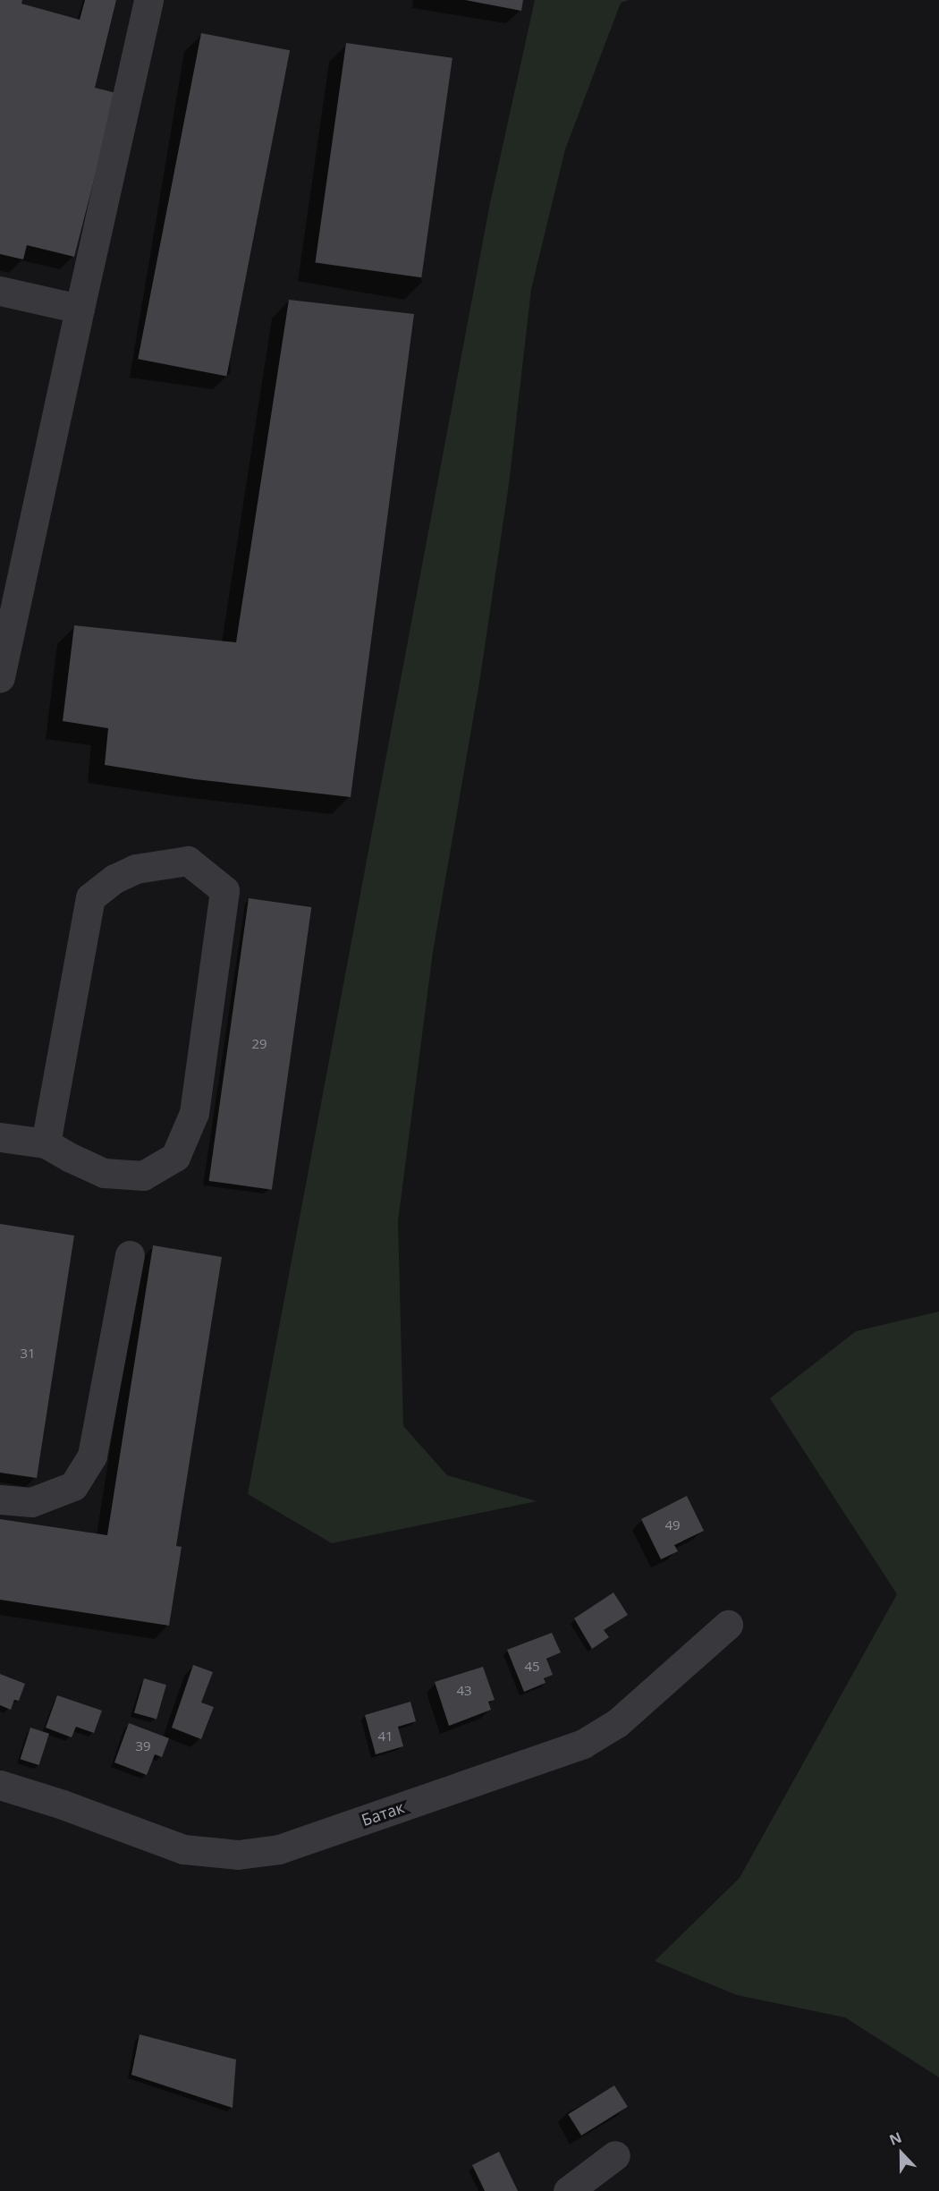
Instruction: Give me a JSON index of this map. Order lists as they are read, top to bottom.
{
  "streets": {
    "street": ["Батак"]
  },
  "house_numbers": [
    "29",
    "31",
    "49",
    "45",
    "43",
    "41",
    "39"
  ],
  "north": "top"
}
